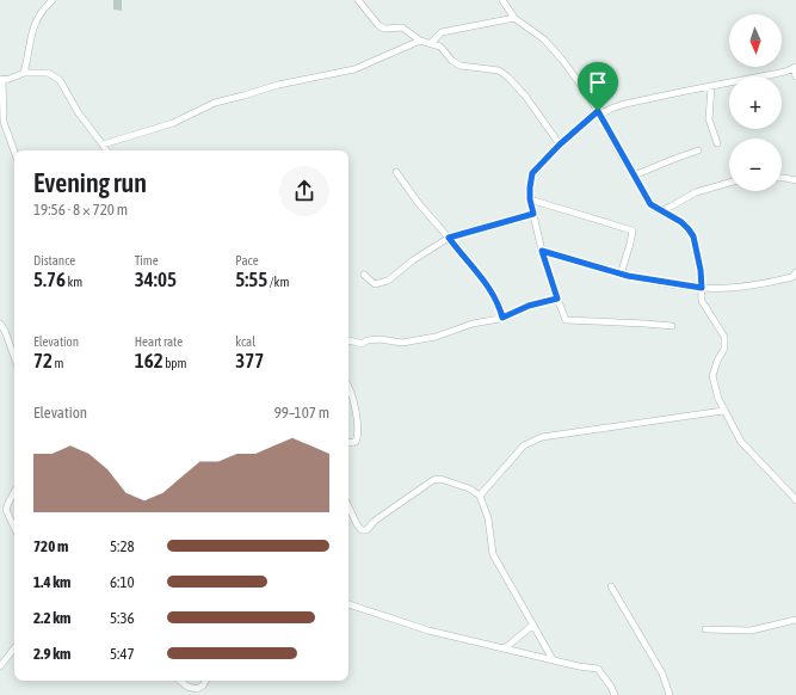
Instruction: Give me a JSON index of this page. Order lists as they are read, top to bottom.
{
  "north": "bottom",
  "page": {
    "map_buttons": ["+", "−"],
    "heading": ["Evening run", "19:56 · 8 × 720 m"],
    "stats": [
      ["Distance", "5.76 km"],
      ["Time", "34:05"],
      ["Pace", "5:55 /km"],
      ["Elevation", "72 m"],
      ["Heart rate", "162 bpm"],
      ["kcal", "377"]
    ],
    "chart": ["Elevation", "99–107 m"],
    "list": [
      {
        "name": "720 m",
        "note": "5:28"
      },
      {
        "name": "1.4 km",
        "note": "6:10"
      },
      {
        "name": "2.2 km",
        "note": "5:36"
      },
      {
        "name": "2.9 km",
        "note": "5:47"
      }
    ]
  }
}
